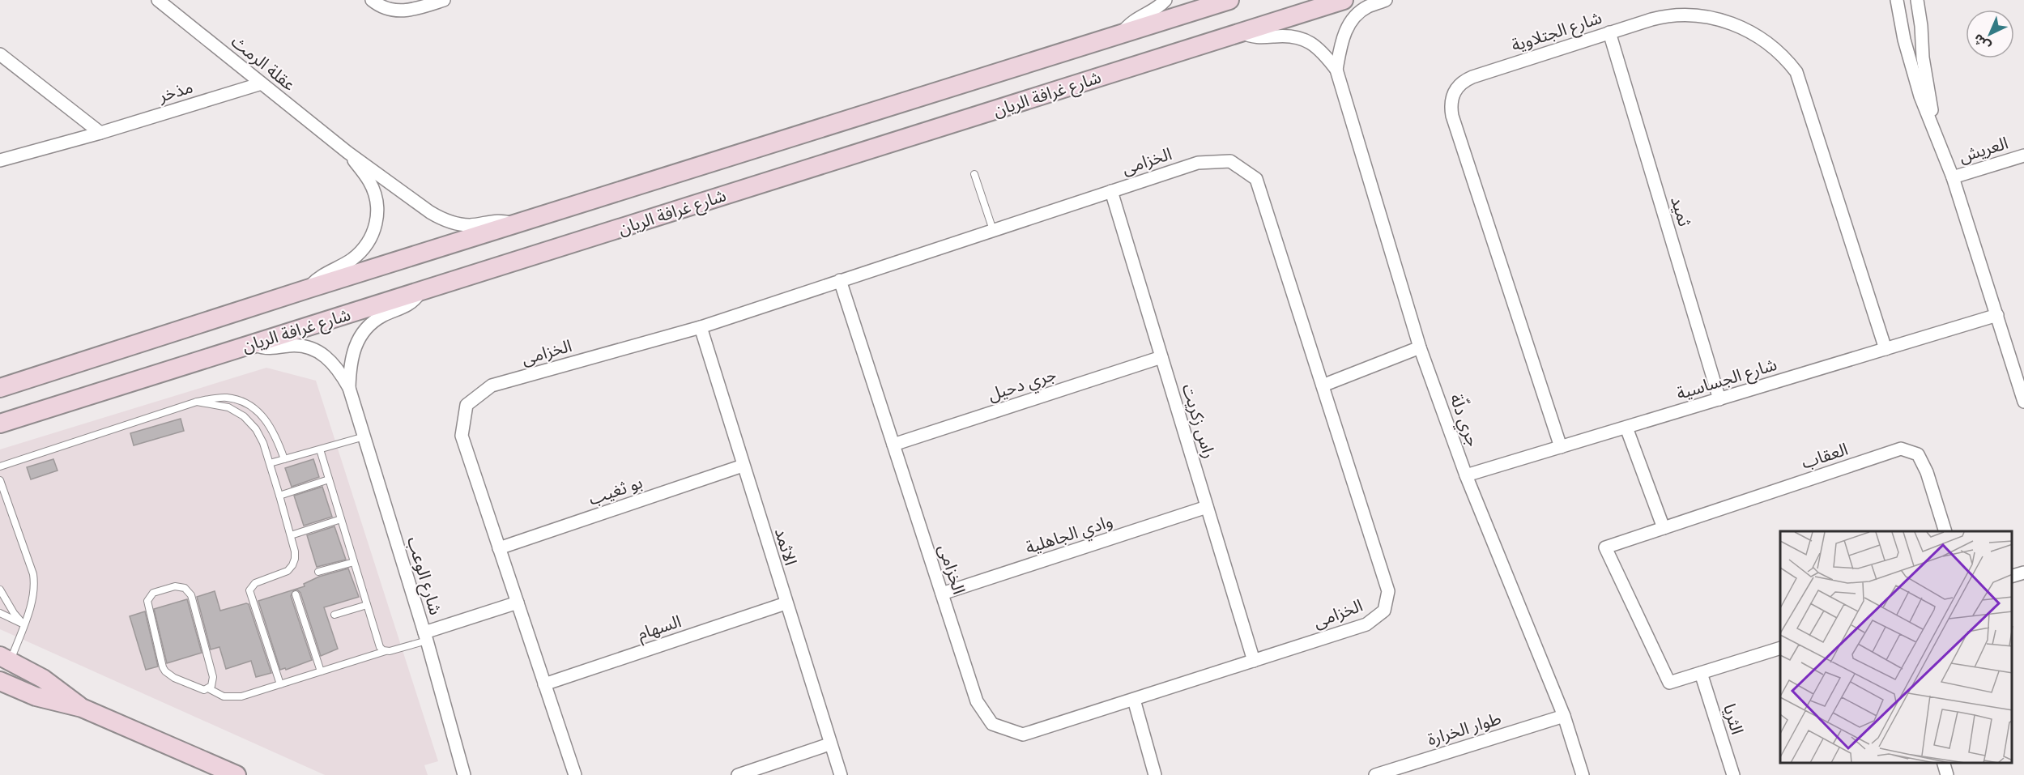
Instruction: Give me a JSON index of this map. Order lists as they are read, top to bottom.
{
  "streets": {
    "main road": ["شارع غرافة الريان"],
    "street": [
      "شارع الجتلاوية",
      "عقلة الرمث",
      "مذخر",
      "العريش",
      "الخزامى",
      "ثميد",
      "شارع الجساسية",
      "جري دحيل",
      "جري دلّة",
      "راس زكريت",
      "العقاب",
      "بو ثغيب",
      "وادي الجاهلية",
      "الاثمد",
      "شارع الوعب",
      "السهام",
      "الثريا",
      "طوار الخرارة"
    ]
  },
  "crossings": [
    ["شارع الجتلاوية", "ثميد"],
    ["شارع الجتلاوية", "شارع الجساسية"],
    ["عقلة الرمث", "مذخر"],
    ["عقلة الرمث", "شارع غرافة الريان"],
    ["شارع غرافة الريان", "جري دلّة"],
    ["شارع غرافة الريان", "شارع الوعب"],
    ["الخزامى", "جري دحيل"],
    ["الخزامى", "راس زكريت"],
    ["الخزامى", "بو ثغيب"],
    ["الخزامى", "وادي الجاهلية"],
    ["الخزامى", "الاثمد"],
    ["الخزامى", "السهام"],
    ["ثميد", "شارع الجساسية"],
    ["شارع الجساسية", "جري دلّة"],
    ["جري دحيل", "راس زكريت"],
    ["جري دلّة", "طوار الخرارة"],
    ["راس زكريت", "وادي الجاهلية"],
    ["العقاب", "الثريا"],
    ["بو ثغيب", "الاثمد"],
    ["الاثمد", "السهام"]
  ],
  "north": "bottom left"
}
